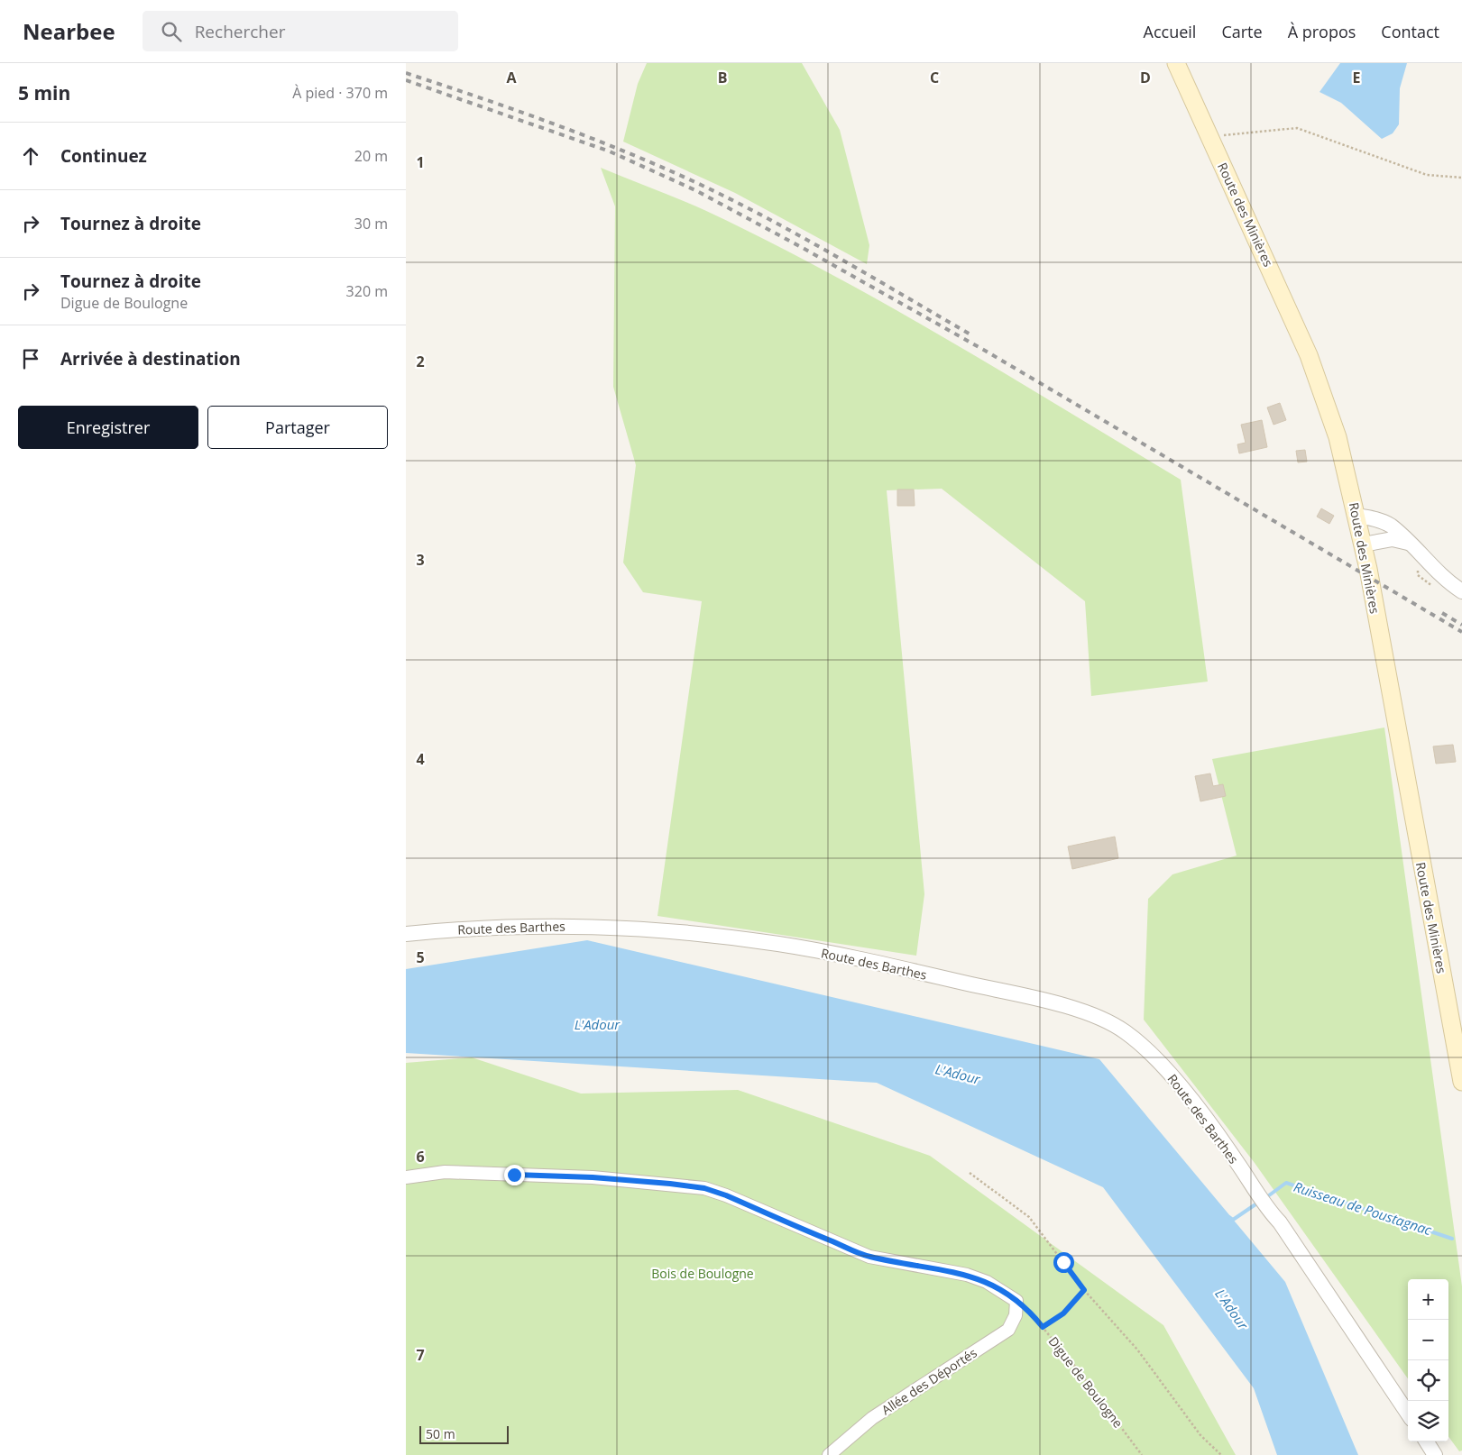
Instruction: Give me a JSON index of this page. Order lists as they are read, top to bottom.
{
  "streets": {
    "main road": ["Route des Minières"],
    "street": ["Route des Barthes", "Allée des Déportés"],
    "path": ["Digue de Boulogne"]
  },
  "crossings": [
    ["Allée des Déportés", "Digue de Boulogne"]
  ],
  "water": ["L'Adour", "Ruisseau de Poustagnac"],
  "parks": ["Bois de Boulogne"],
  "scale_bar": "50 m",
  "page": {
    "header": "Nearbee",
    "search": "Rechercher",
    "nav": [
      "Accueil",
      "Carte",
      "À propos",
      "Contact"
    ],
    "heading": ["5 min", "À pied · 370 m"],
    "list": [
      ["Continuez", "20 m"],
      ["Tournez à droite", "30 m"],
      ["Tournez à droite", "Digue de Boulogne", "320 m"],
      "Arrivée à destination"
    ],
    "buttons": ["Enregistrer", "Partager"],
    "map_buttons": ["+", "−"],
    "scale": "50 m"
  },
  "grid": {
    "columns": [
      "A",
      "B",
      "C",
      "D",
      "E"
    ],
    "rows": [
      "1",
      "2",
      "3",
      "4",
      "5",
      "6",
      "7"
    ]
  }
}
